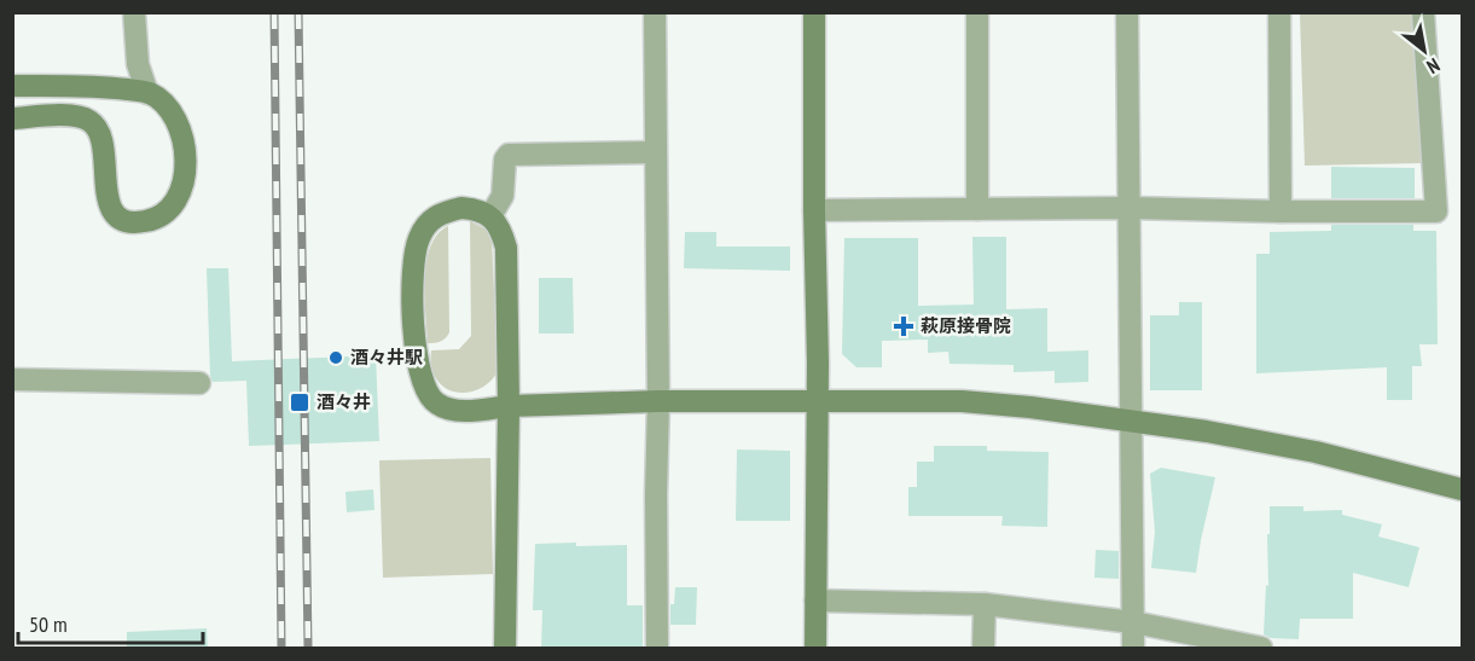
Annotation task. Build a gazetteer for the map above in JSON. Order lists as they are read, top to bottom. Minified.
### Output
{"places":{"health":["萩原接骨院"],"other":["酒々井駅"],"transit":["酒々井"]},"scale_bar":"50 m","north":"bottom right"}
